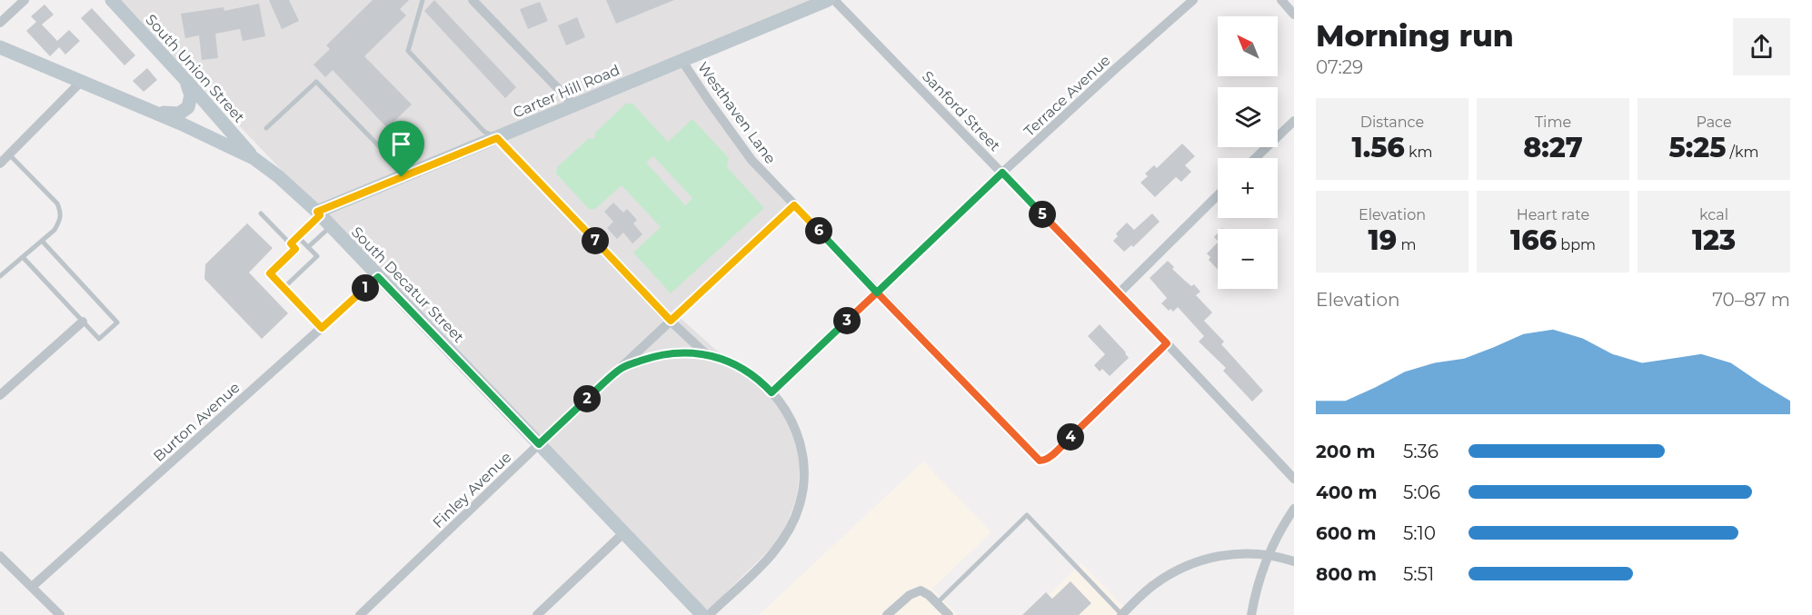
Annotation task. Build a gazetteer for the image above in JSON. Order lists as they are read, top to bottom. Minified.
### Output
{"streets":{"main road":["South Union Street","Carter Hill Road","South Decatur Street"],"street":["Terrace Avenue","Sanford Street","Westhaven Lane","Burton Avenue","Finley Avenue"]},"crossings":[["South Union Street","South Decatur Street"],["Carter Hill Road","Westhaven Lane"],["Carter Hill Road","South Decatur Street"],["Terrace Avenue","Sanford Street"],["Terrace Avenue","Westhaven Lane"],["Sanford Street","Westhaven Lane"],["Westhaven Lane","Finley Avenue"],["South Decatur Street","Burton Avenue"],["South Decatur Street","Finley Avenue"]],"north":"top left","page":{"heading":["Morning run","07:29"],"map_buttons":["+","−"],"stats":[["Distance","1.56 km"],["Time","8:27"],["Pace","5:25 /km"],["Elevation","19 m"],["Heart rate","166 bpm"],["kcal","123"]],"pins":["5","6","7","1","3","2","4"],"chart":["Elevation","70–87 m"],"list":[{"name":"200 m","note":"5:36"},{"name":"400 m","note":"5:06"},{"name":"600 m","note":"5:10"},{"name":"800 m","note":"5:51"}]}}
